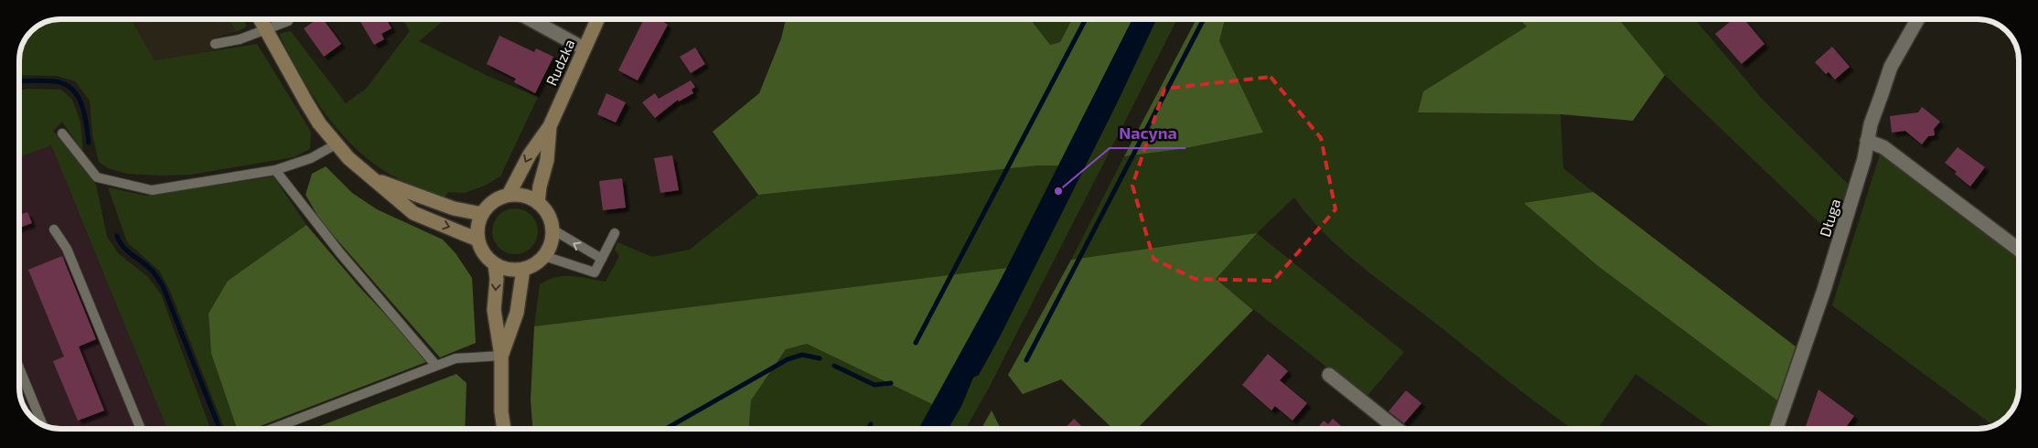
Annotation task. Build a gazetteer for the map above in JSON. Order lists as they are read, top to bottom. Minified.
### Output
{"streets":{"main road":["Rudzka"],"street":["Długa"]},"places":["Nacyna"]}
